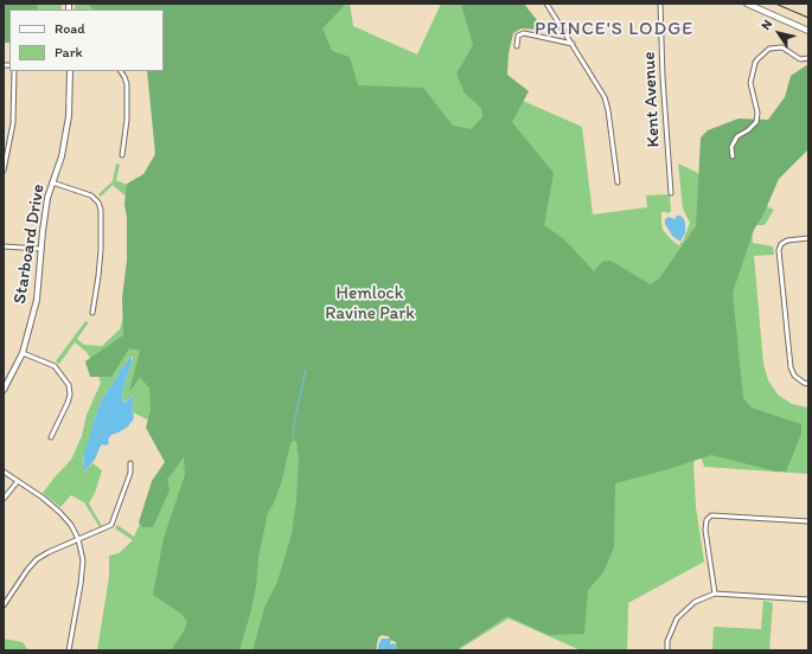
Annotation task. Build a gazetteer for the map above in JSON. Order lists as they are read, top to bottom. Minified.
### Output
{"streets":{"street":["Kent Avenue","Starboard Drive"]},"districts":["PRINCE'S LODGE"],"parks":["Hemlock Ravine Park"],"legend":["Road","Park"],"north":"top left"}
